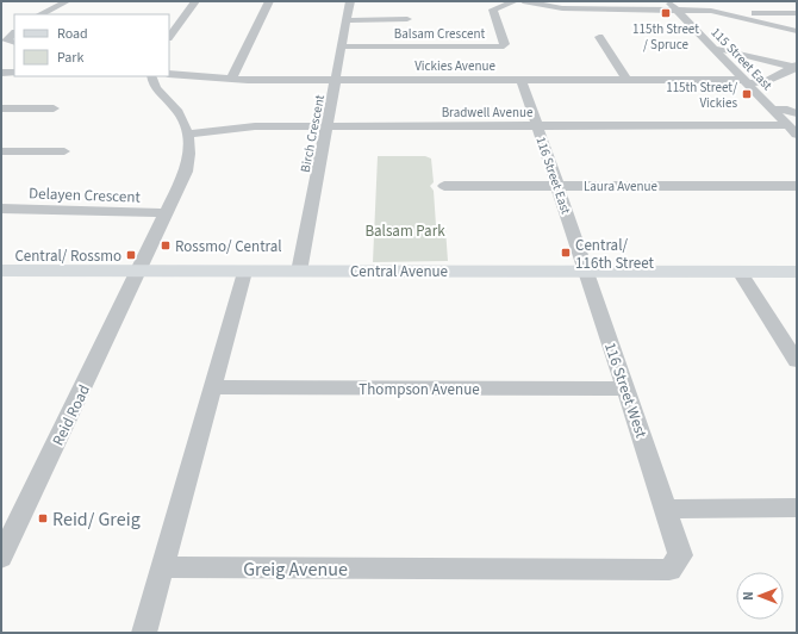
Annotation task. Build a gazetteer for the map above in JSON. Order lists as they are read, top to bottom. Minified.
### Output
{"streets":{"main road":["Central Avenue"],"street":["Balsam Crescent","115 Street East","Vickies Avenue","Bradwell Avenue","Birch Crescent","116 Street East","Laura Avenue","Delayen Crescent","Thompson Avenue","116 Street West","Reid Road","Greig Avenue"]},"crossings":[["Balsam Crescent","Birch Crescent"],["115 Street East","Vickies Avenue"],["115 Street East","Bradwell Avenue"],["Vickies Avenue","Birch Crescent"],["Vickies Avenue","116 Street East"],["Bradwell Avenue","Birch Crescent"],["Bradwell Avenue","116 Street East"],["Bradwell Avenue","Reid Road"],["Birch Crescent","Central Avenue"],["116 Street East","Laura Avenue"],["116 Street East","Central Avenue"],["116 Street East","116 Street West"],["Delayen Crescent","Reid Road"],["Central Avenue","116 Street West"],["Central Avenue","Reid Road"],["Thompson Avenue","116 Street West"],["116 Street West","Greig Avenue"]],"parks":["Balsam Park"],"places":{"transit":["115th Street / Spruce","115th Street/ Vickies","Rossmo/ Central","Central/ 116th Street","Central/ Rossmo","Reid/ Greig"]},"legend":["Road","Park"],"north":"left"}
